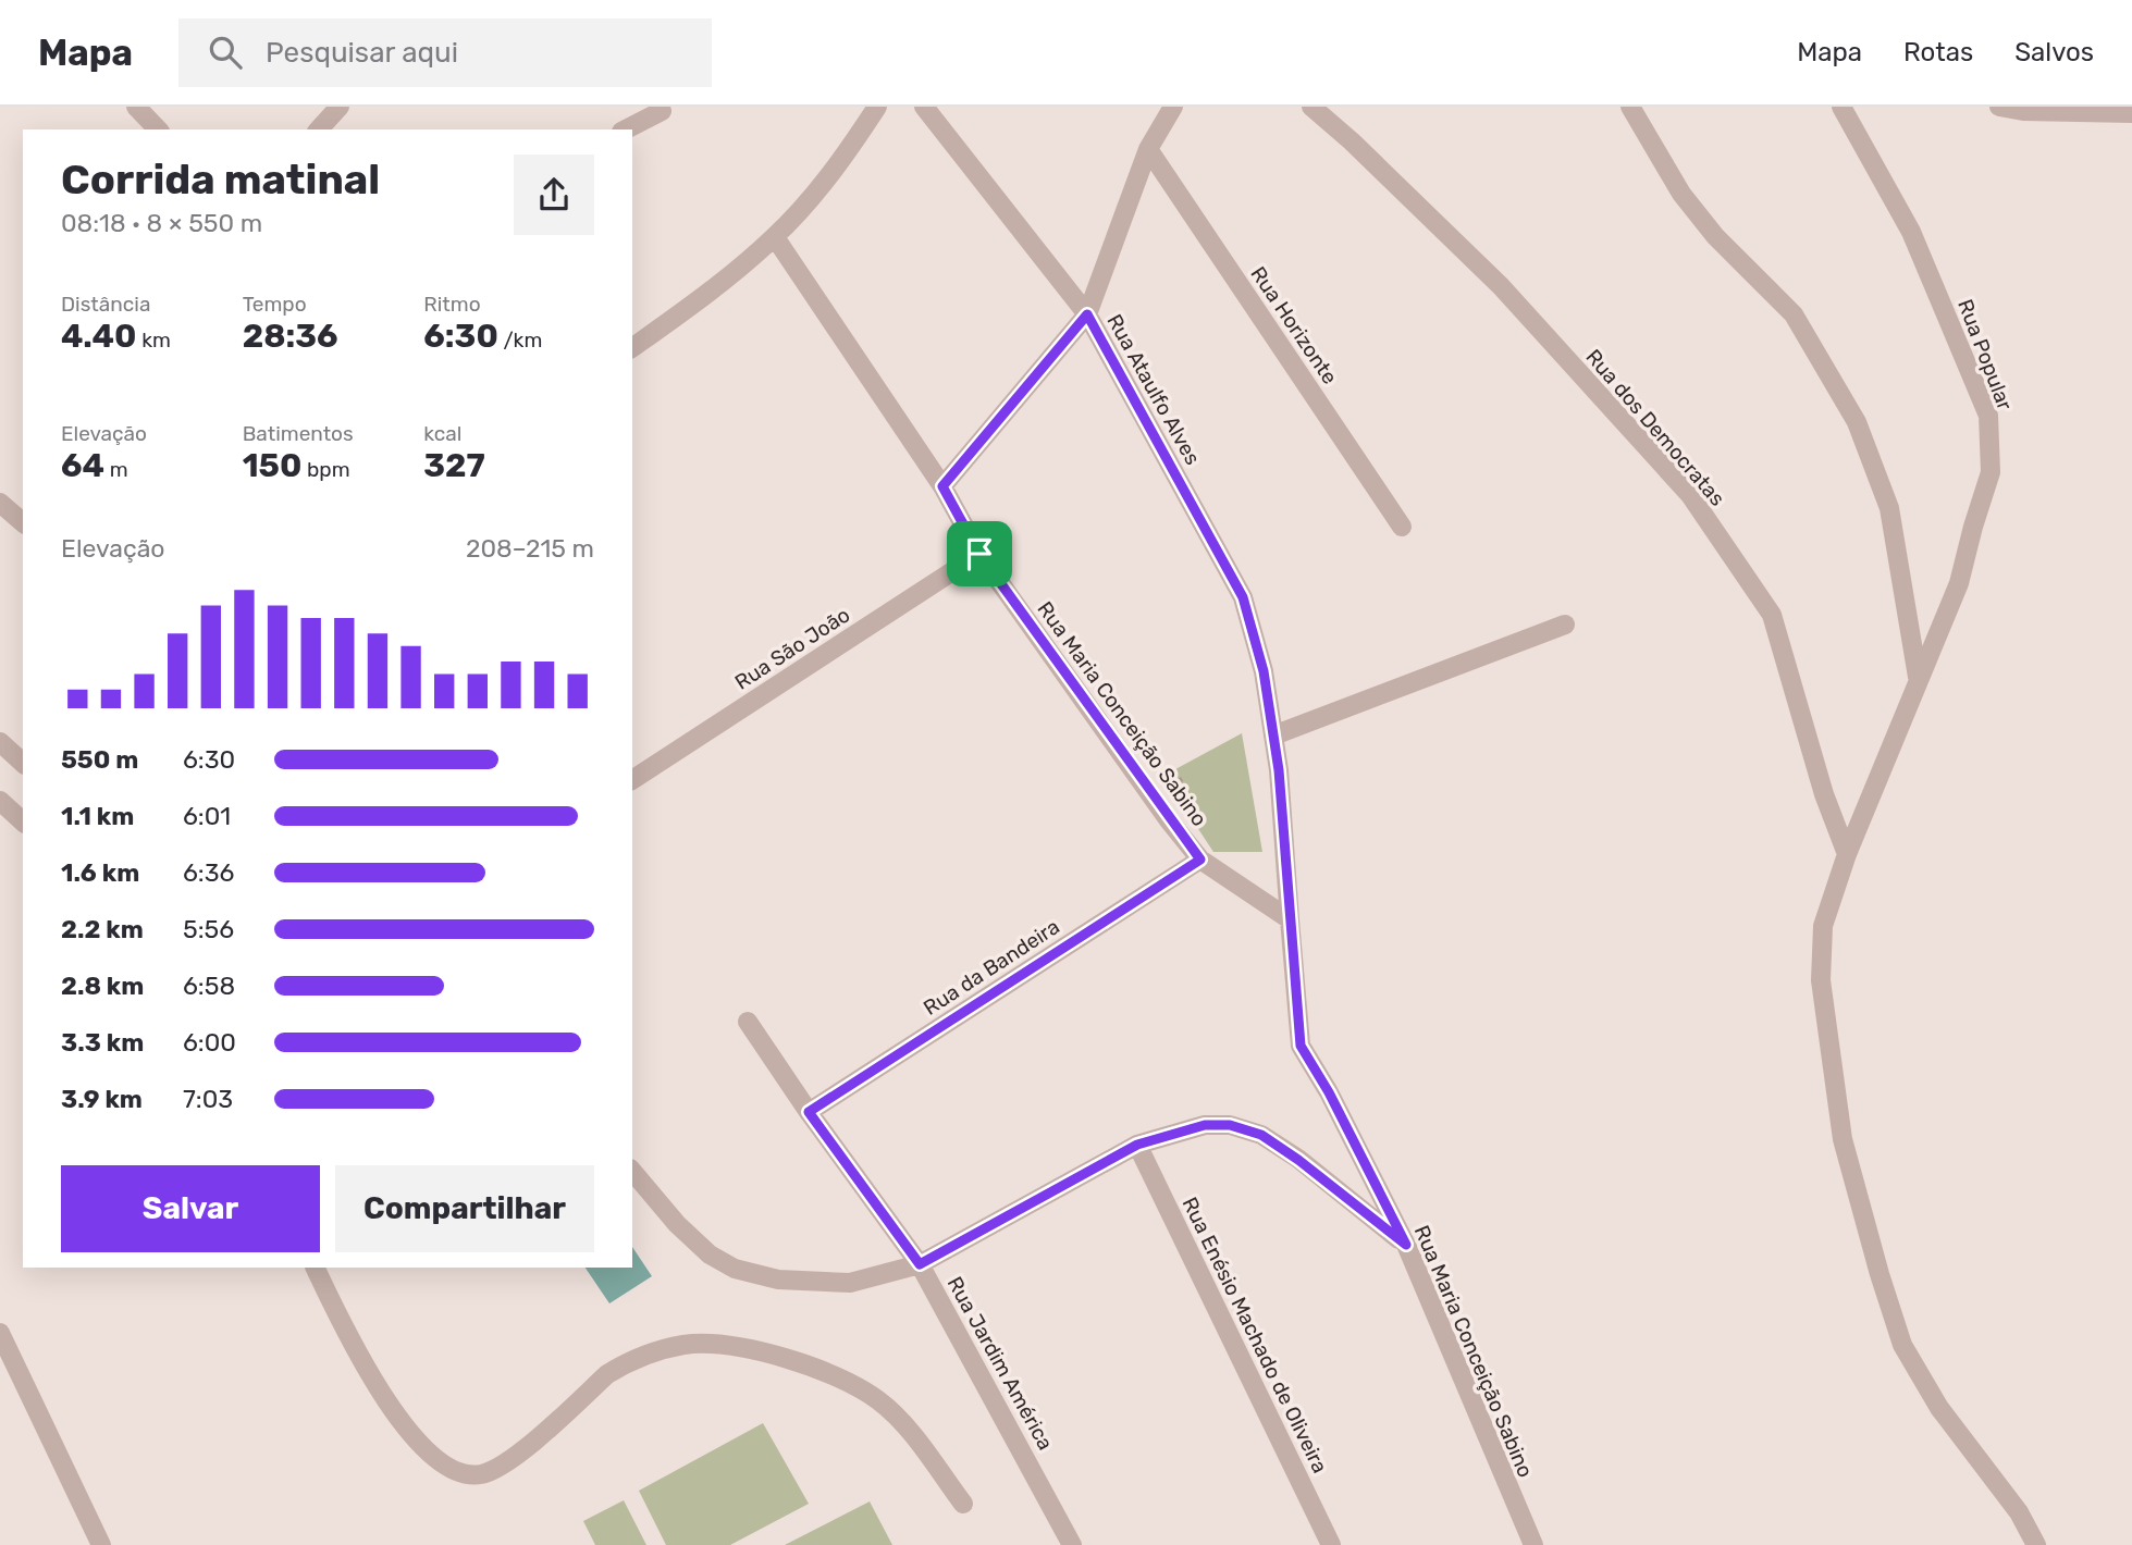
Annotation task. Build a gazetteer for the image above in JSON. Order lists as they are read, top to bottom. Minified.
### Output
{"streets":{"street":["Rua Horizonte","Rua Popular","Rua Ataulfo Alves","Rua dos Democratas","Rua São João","Rua Maria Conceição Sabino","Rua da Bandeira","Rua Enésio Machado de Oliveira","Rua Jardim América"]},"crossings":[["Rua Popular","Rua dos Democratas"],["Rua Ataulfo Alves","Rua Maria Conceição Sabino"],["Rua São João","Rua Maria Conceição Sabino"],["Rua Maria Conceição Sabino","Rua da Bandeira"],["Rua da Bandeira","Rua Jardim América"]],"page":{"header":"Mapa","search":"Pesquisar aqui","nav":["Mapa","Rotas","Salvos"],"heading":["Corrida matinal","08:18 · 8 × 550 m"],"stats":[["Distância","4.40 km"],["Tempo","28:36"],["Ritmo","6:30 /km"],["Elevação","64 m"],["Batimentos","150 bpm"],["kcal","327"]],"chart":["Elevação","208–215 m"],"list":[{"name":"550 m","note":"6:30"},{"name":"1.1 km","note":"6:01"},{"name":"1.6 km","note":"6:36"},{"name":"2.2 km","note":"5:56"},{"name":"2.8 km","note":"6:58"},{"name":"3.3 km","note":"6:00"},{"name":"3.9 km","note":"7:03"}],"buttons":["Salvar","Compartilhar"]}}
